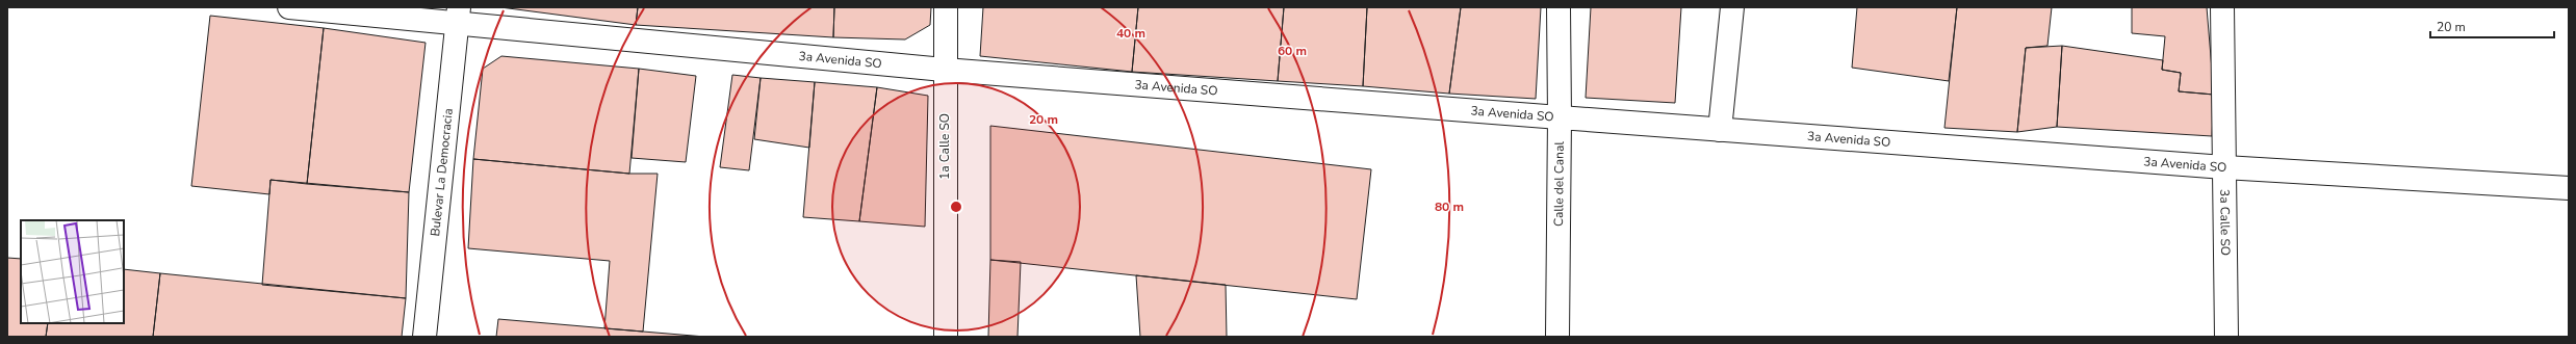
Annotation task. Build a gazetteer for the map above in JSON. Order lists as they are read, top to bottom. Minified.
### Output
{"streets":{"main road":["3a Avenida SO","1a Calle SO","Bulevar La Democracia","Calle del Canal","3a Calle SO"]},"crossings":[["3a Avenida SO","1a Calle SO"],["3a Avenida SO","Bulevar La Democracia"],["3a Avenida SO","Calle del Canal"],["3a Avenida SO","3a Calle SO"]],"scale_bar":"20 m","rings":["40 m","60 m","20 m","80 m"]}
